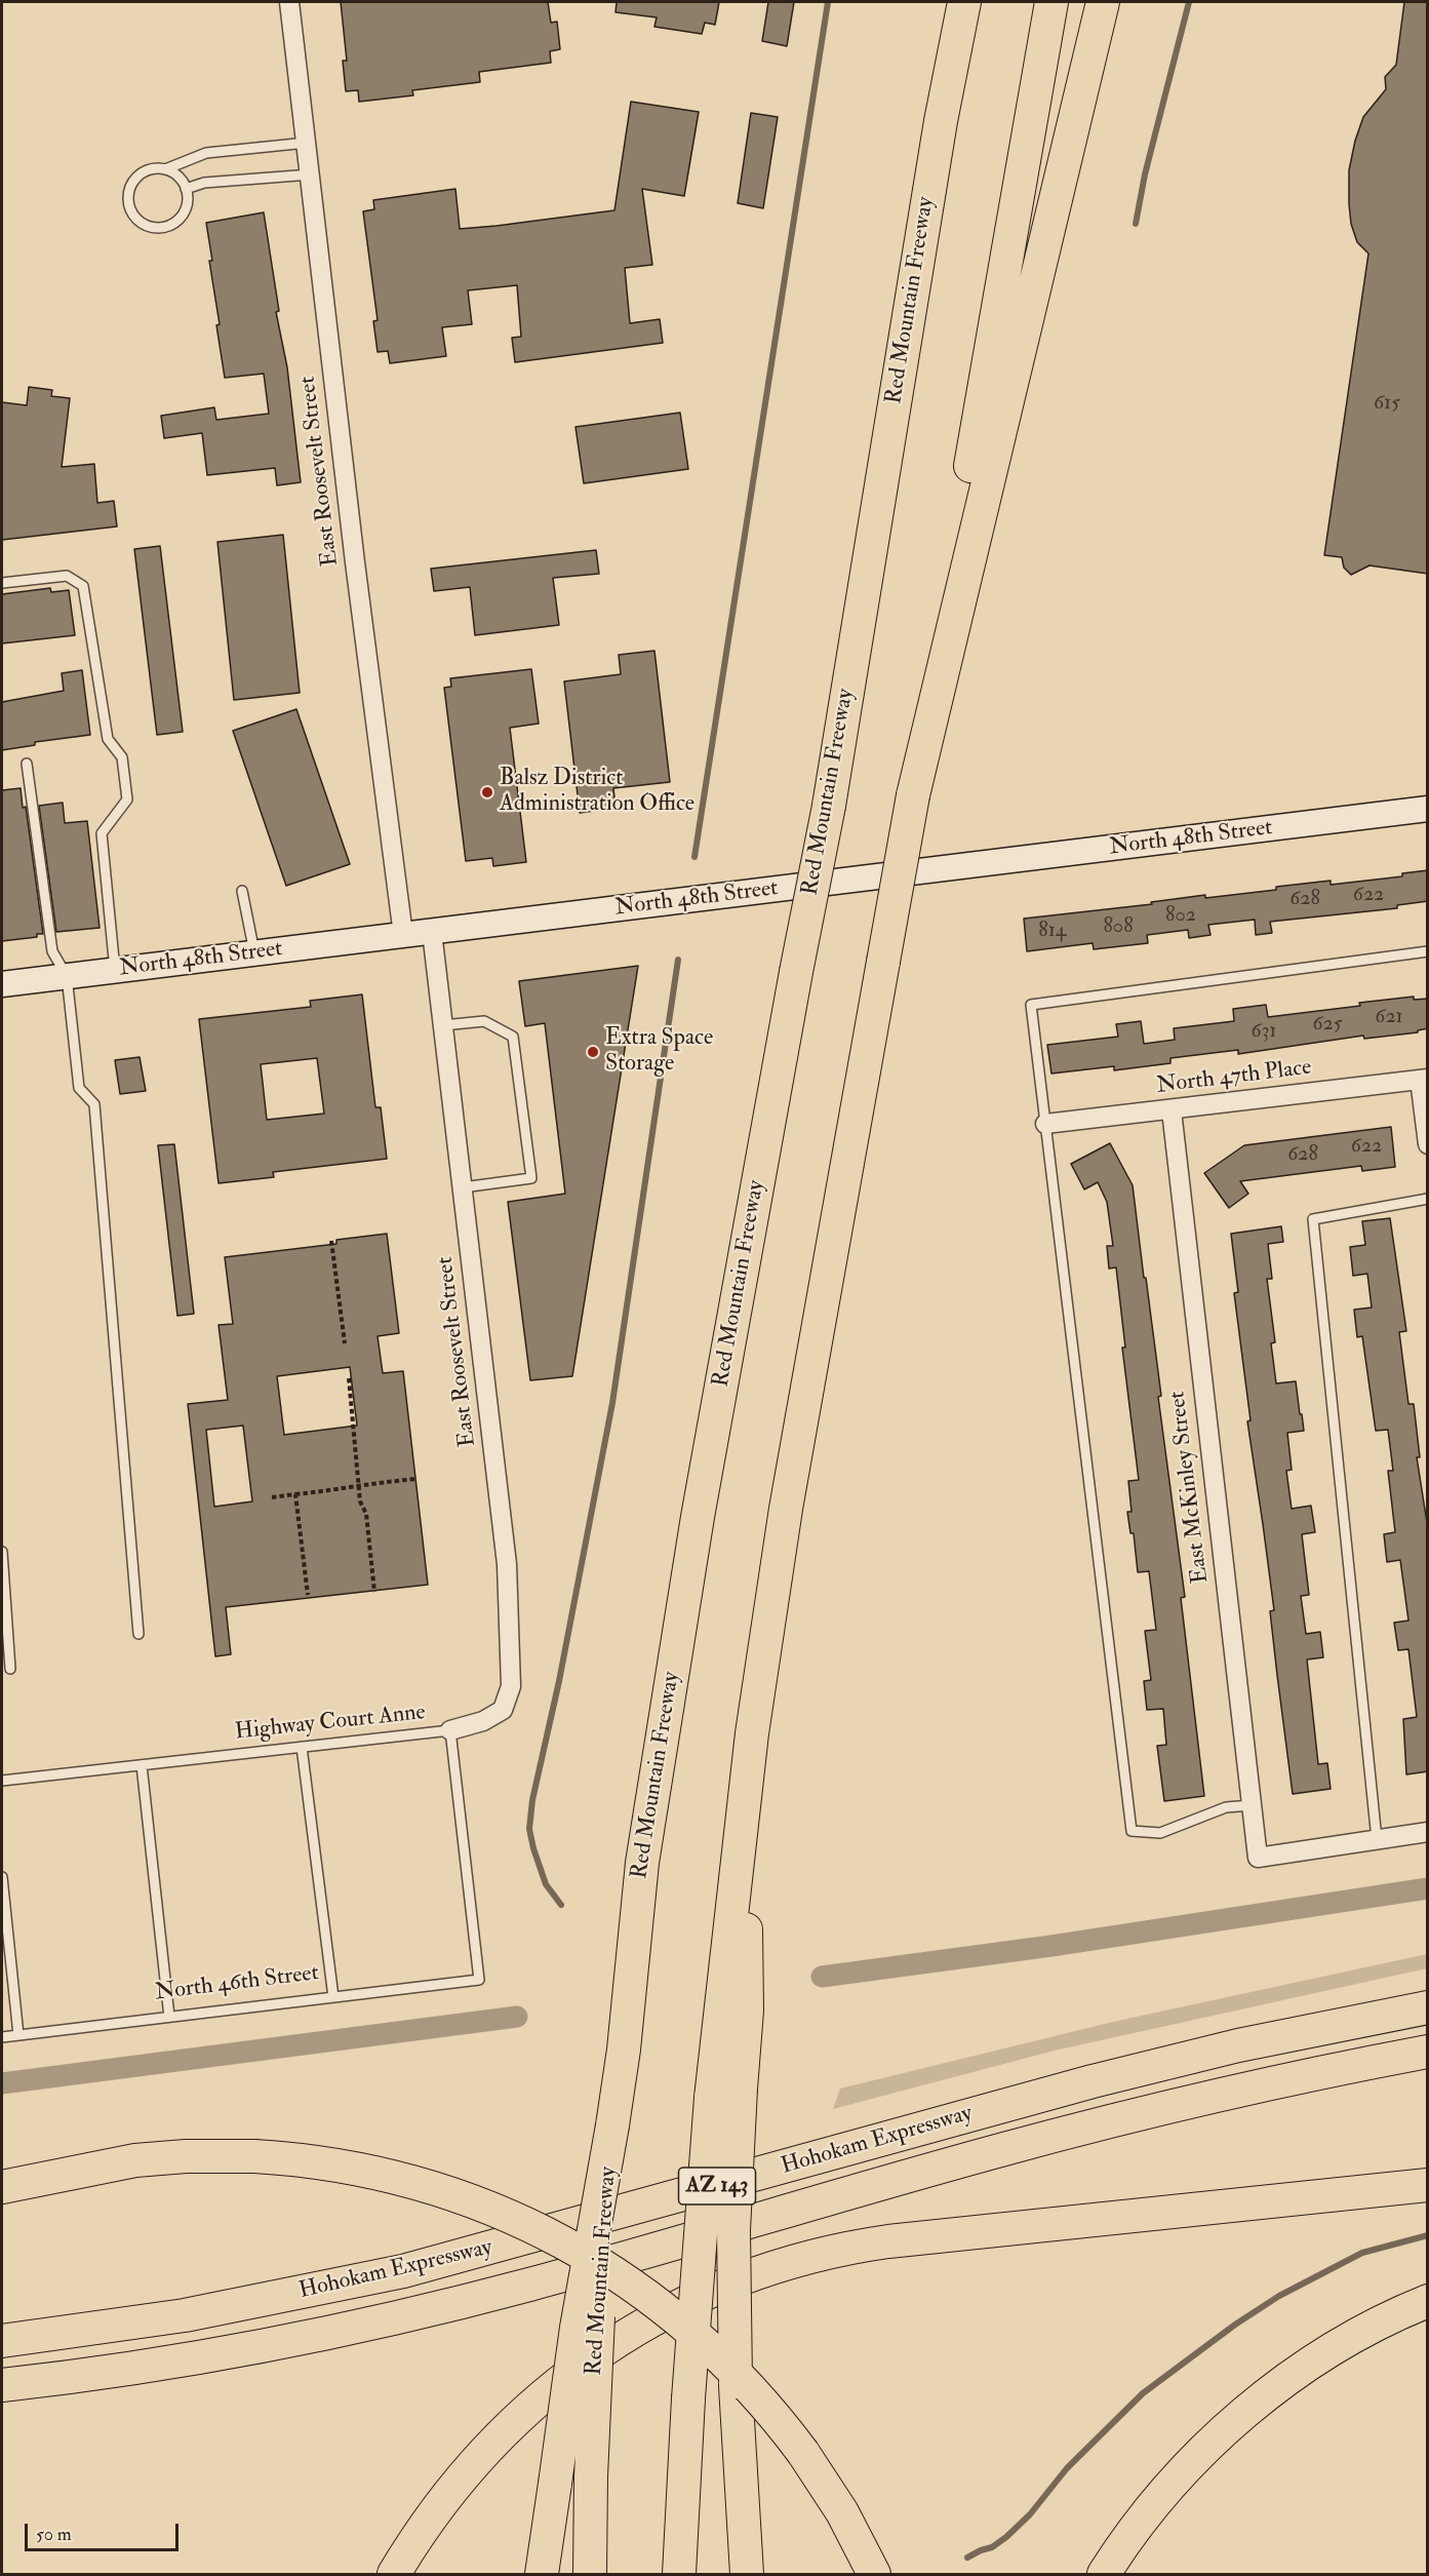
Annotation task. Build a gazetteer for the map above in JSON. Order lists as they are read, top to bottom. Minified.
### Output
{"streets":{"highway":["Red Mountain Freeway","Hohokam Expressway","AZ 143"],"street":["East Roosevelt Street","North 48th Street","North 47th Place","East McKinley Street"],"lane":["Highway Court Anne","North 46th Street"]},"crossings":[["East Roosevelt Street","North 48th Street"],["East Roosevelt Street","Highway Court Anne"],["North 47th Place","East McKinley Street"],["Highway Court Anne","North 46th Street"]],"places":["Balsz District Administration Office","Extra Space Storage"],"house_numbers":["615","622","628","802","808","814","621","625","631","622","628"],"scale_bar":"50 m"}
